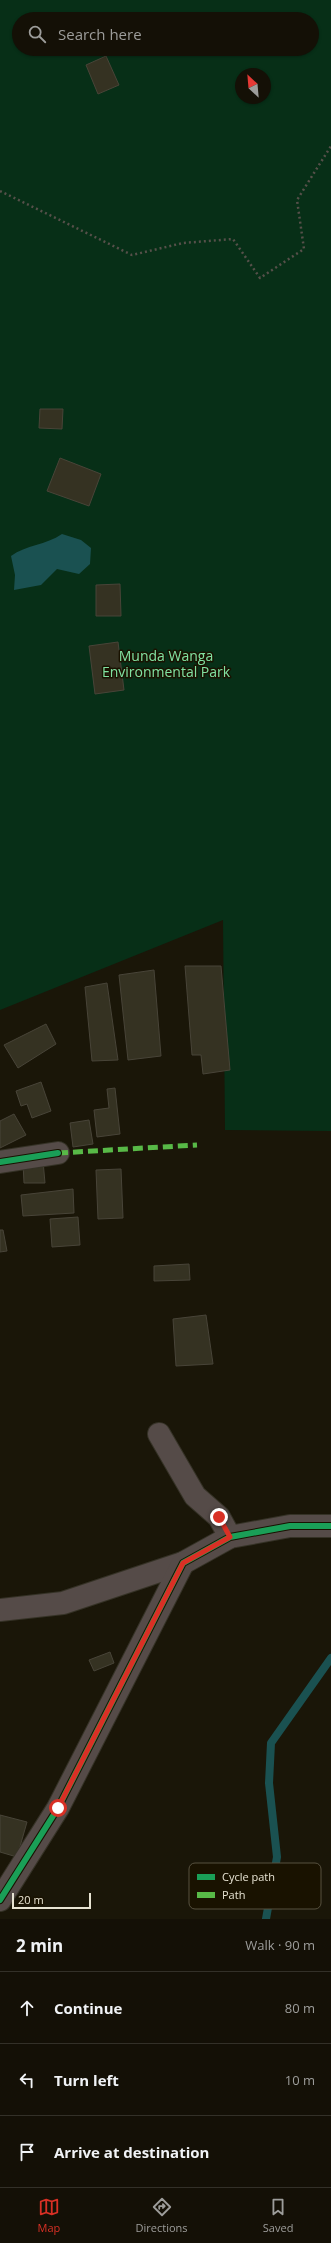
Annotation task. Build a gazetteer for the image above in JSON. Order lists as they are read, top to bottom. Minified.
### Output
{"parks":["Munda Wanga Environmental Park"],"legend":["Cycle path","Path"],"scale_bar":"20 m","north":"top left","page":{"search":"Search here","scale":"20 m","heading":["2 min","Walk · 90 m"],"list":[["Continue","80 m"],["Turn left","10 m"],"Arrive at destination"],"nav":["Map","Directions","Saved"]}}
